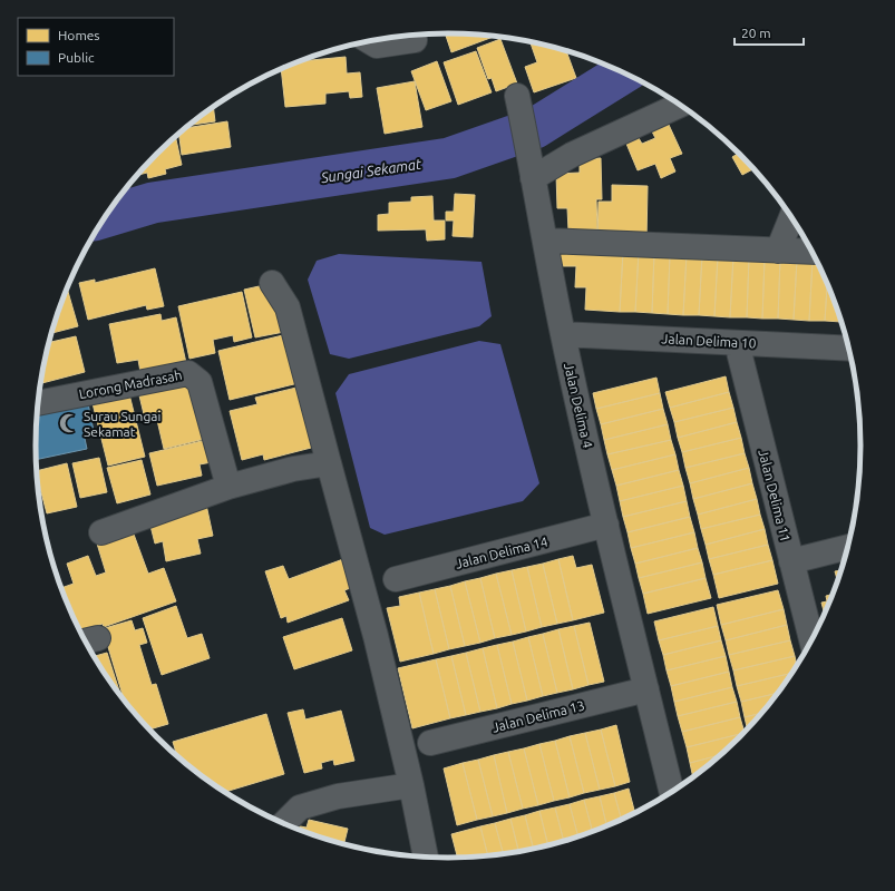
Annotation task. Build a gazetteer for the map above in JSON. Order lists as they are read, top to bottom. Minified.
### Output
{"streets":{"street":["Jalan Delima 10","Lorong Madrasah","Jalan Delima 4","Jalan Delima 11","Jalan Delima 14","Jalan Delima 13"]},"crossings":[["Jalan Delima 10","Jalan Delima 4"],["Jalan Delima 10","Jalan Delima 11"],["Jalan Delima 4","Jalan Delima 14"],["Jalan Delima 4","Jalan Delima 13"]],"water":["Sungai Sekamat"],"places":{"mosque":["Surau Sungai Sekamat"]},"legend":["Homes","Public"],"scale_bar":"20 m"}
